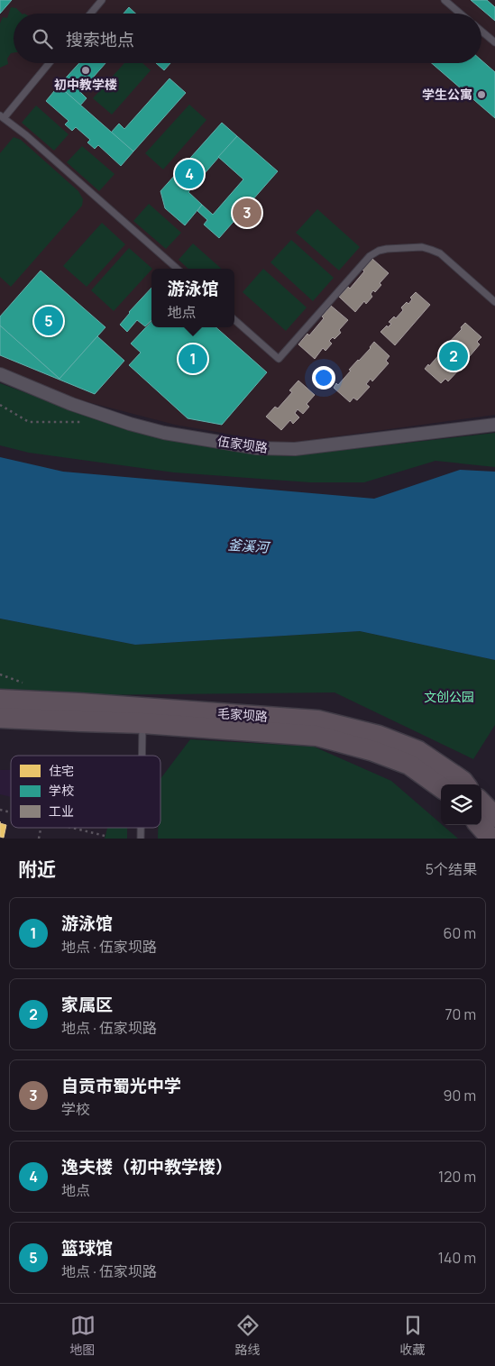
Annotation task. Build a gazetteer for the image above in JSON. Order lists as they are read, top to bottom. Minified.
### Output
{"streets":{"main road":["毛家坝路"],"street":["伍家坝路"]},"water":["釜溪河"],"parks":["文创公园"],"places":["初中教学楼","学生公寓"],"legend":["住宅","学校","工业"],"page":{"search":"搜索地点","pins":["4","3","5","2","1"],"popup":["游泳馆","地点"],"heading":["附近","5个结果"],"list":[{"mark":"1","name":"游泳馆","note":"地点 · 伍家坝路","value":"60 m"},{"mark":"2","name":"家属区","note":"地点 · 伍家坝路","value":"70 m"},{"mark":"3","name":"自贡市蜀光中学","note":"学校","value":"90 m"},{"mark":"4","name":"逸夫楼（初中教学楼）","note":"地点","value":"120 m"},{"mark":"5","name":"篮球馆","note":"地点 · 伍家坝路","value":"140 m"}],"nav":["地图","路线","收藏"]}}
